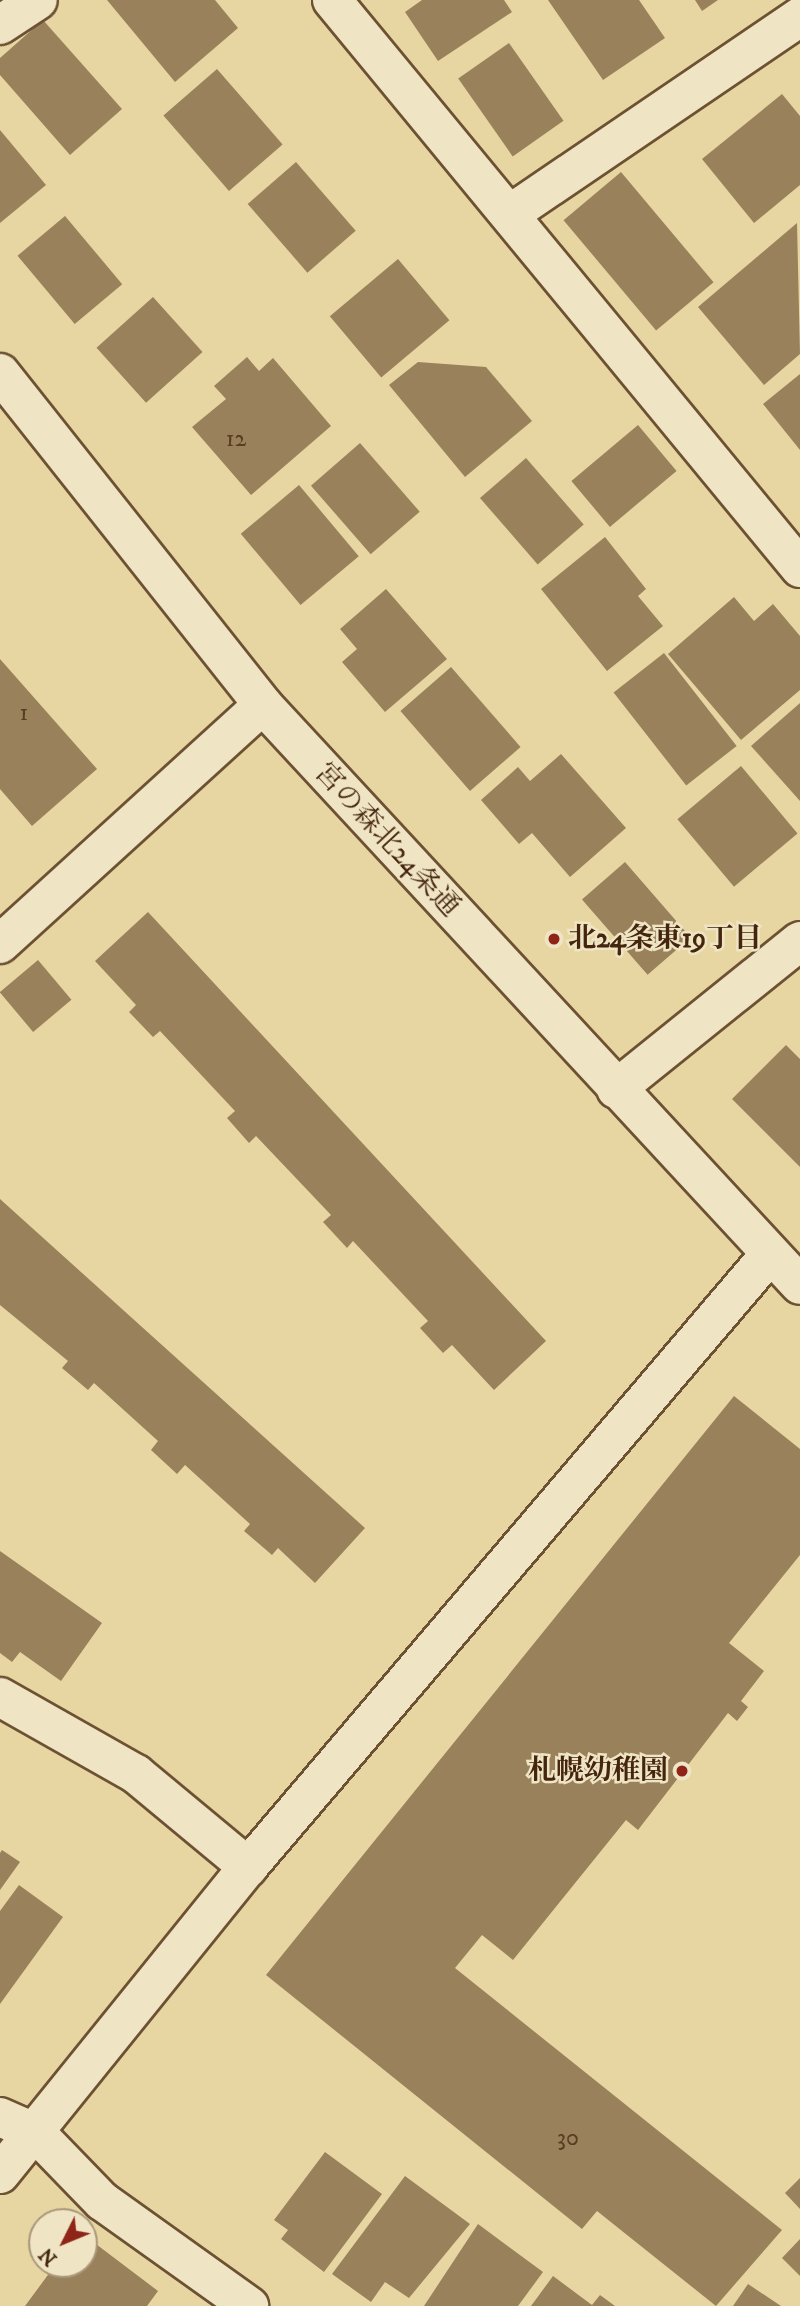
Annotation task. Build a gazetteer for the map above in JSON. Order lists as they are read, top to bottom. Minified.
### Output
{"streets":{"street":["宮の森北24条通"]},"places":["北24条東19丁目","札幌幼稚園"],"house_numbers":["12","1","30"],"north":"bottom left"}
